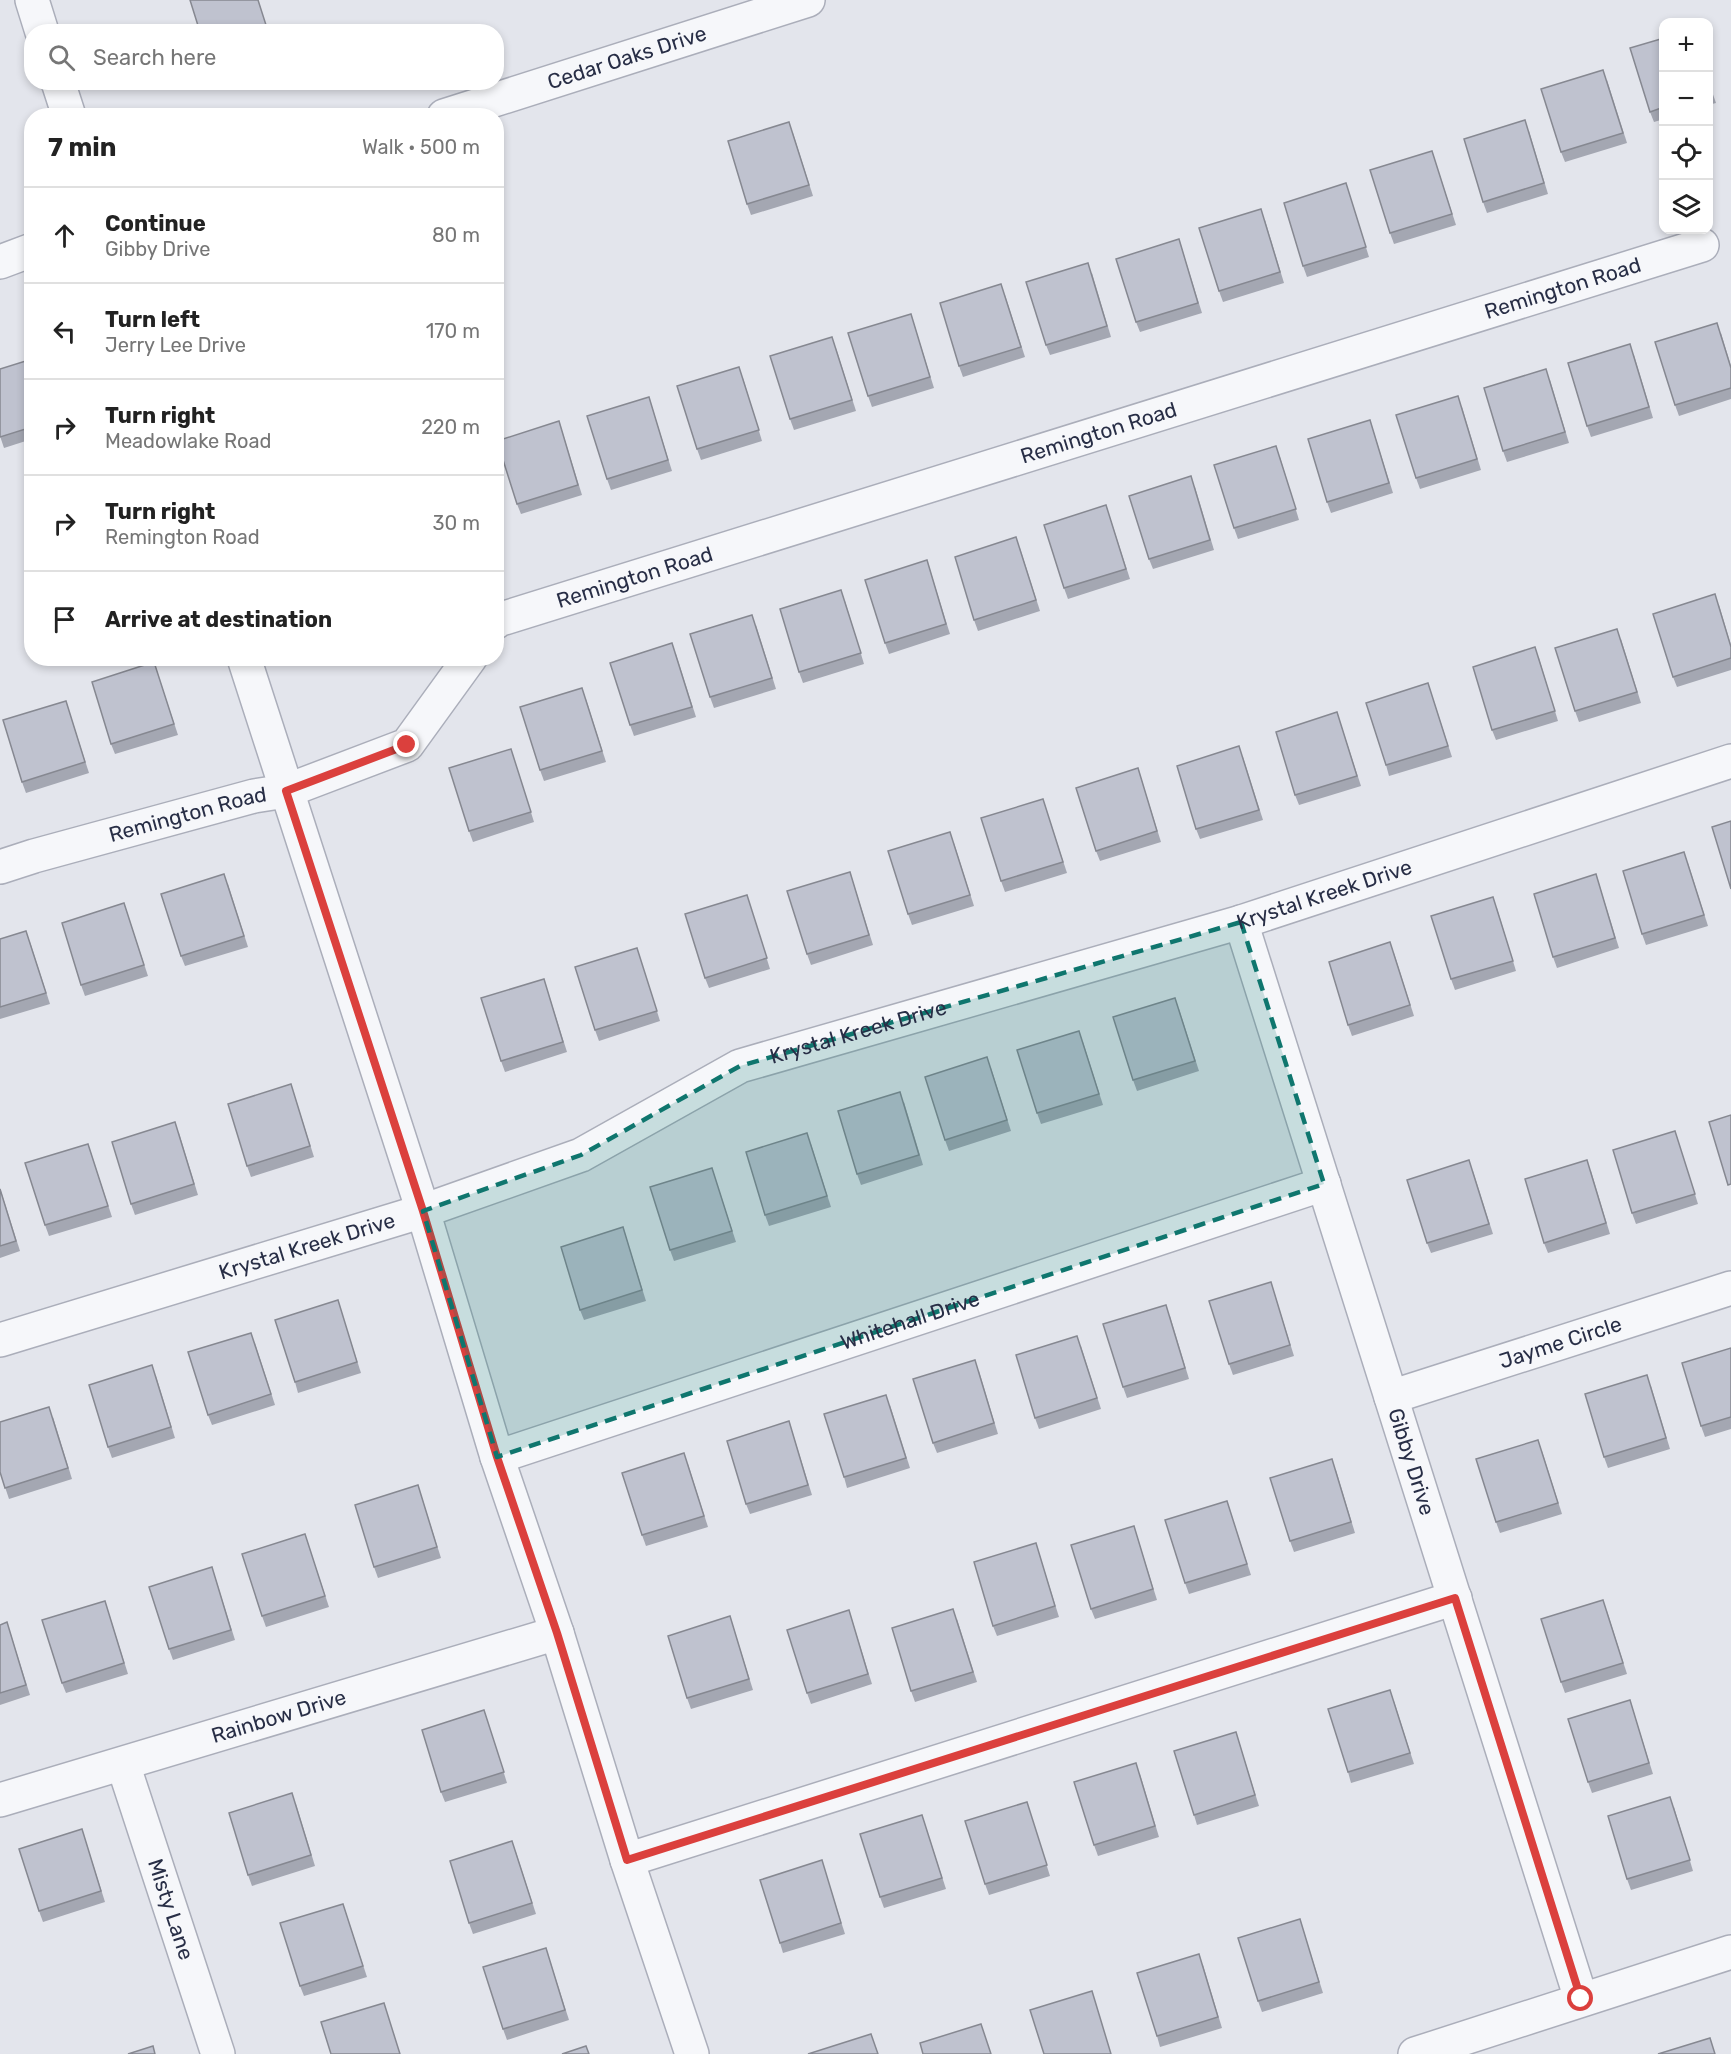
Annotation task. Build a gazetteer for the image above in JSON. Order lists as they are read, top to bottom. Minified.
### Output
{"streets":{"street":["Cedar Oaks Drive","Remington Road","Krystal Kreek Drive","Whitehall Drive","Jayme Circle","Gibby Drive","Rainbow Drive","Misty Lane"]},"crossings":[["Krystal Kreek Drive","Gibby Drive"],["Whitehall Drive","Gibby Drive"],["Jayme Circle","Gibby Drive"],["Rainbow Drive","Misty Lane"]],"page":{"map_buttons":["+","−"],"search":"Search here","heading":["7 min","Walk · 500 m"],"list":[["Continue","Gibby Drive","80 m"],["Turn left","Jerry Lee Drive","170 m"],["Turn right","Meadowlake Road","220 m"],["Turn right","Remington Road","30 m"],"Arrive at destination"]}}
